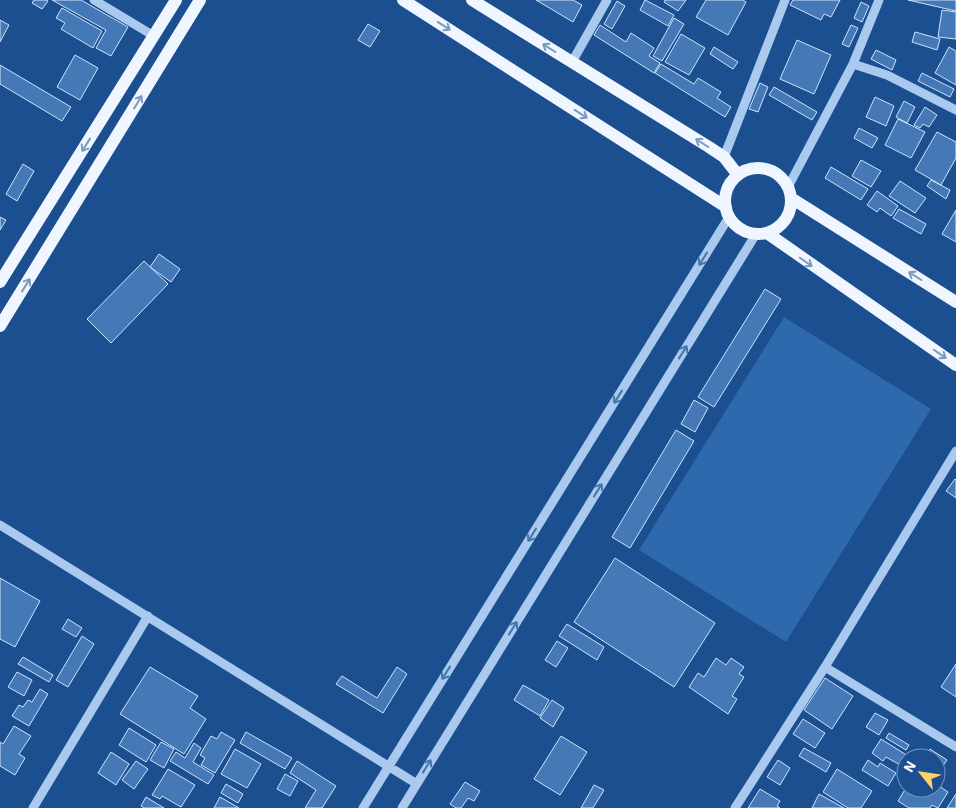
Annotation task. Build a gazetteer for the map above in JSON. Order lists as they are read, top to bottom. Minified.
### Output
{"north":"top left"}
